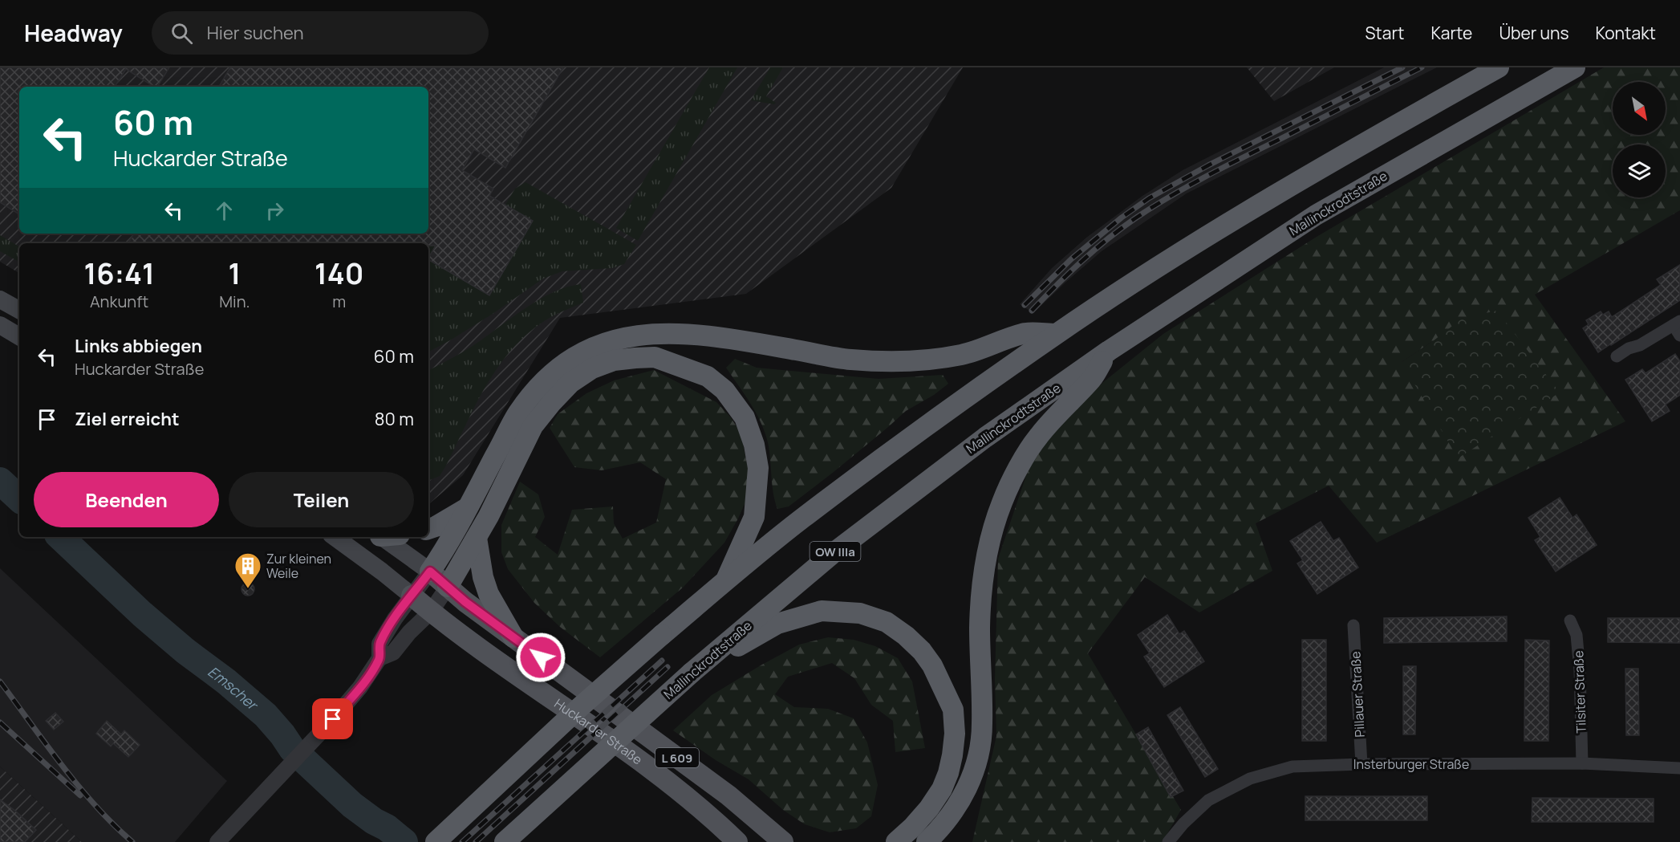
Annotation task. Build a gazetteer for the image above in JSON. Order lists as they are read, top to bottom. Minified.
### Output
{"streets":{"highway":["Mallinckrodtstraße","OW IIIa"],"main road":["Huckarder Straße","L 609"],"street":["Tilsiter Straße","Pillauer Straße","Insterburger Straße"]},"crossings":[["Tilsiter Straße","Insterburger Straße"],["Pillauer Straße","Insterburger Straße"],["Huckarder Straße","L 609"]],"water":["Emscher"],"places":{"building":["Zur kleinen Weile"]},"north":"bottom right","page":{"header":"Headway","search":"Hier suchen","nav":["Start","Karte","Über uns","Kontakt"],"turn":["60 m","Huckarder Straße"],"eta":["16:41","Ankunft","1","Min.","140","m"],"list":[{"name":"Links abbiegen","note":"Huckarder Straße","value":"60 m"},{"name":"Ziel erreicht","value":"80 m"}],"buttons":["Beenden","Teilen"]}}
